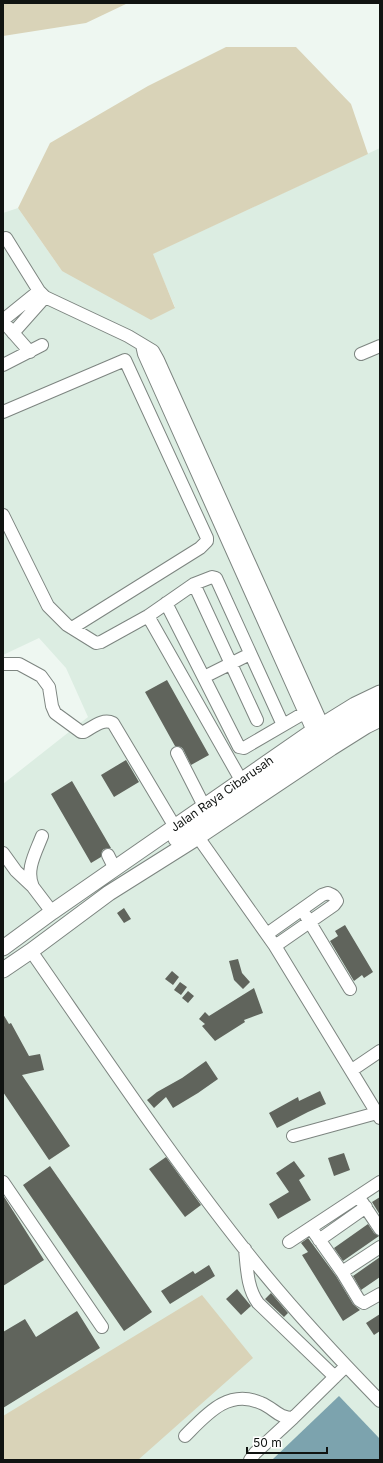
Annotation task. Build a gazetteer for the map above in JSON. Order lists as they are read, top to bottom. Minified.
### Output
{"streets":{"main road":["Jalan Raya Cibarusah"]},"scale_bar":"50 m"}
